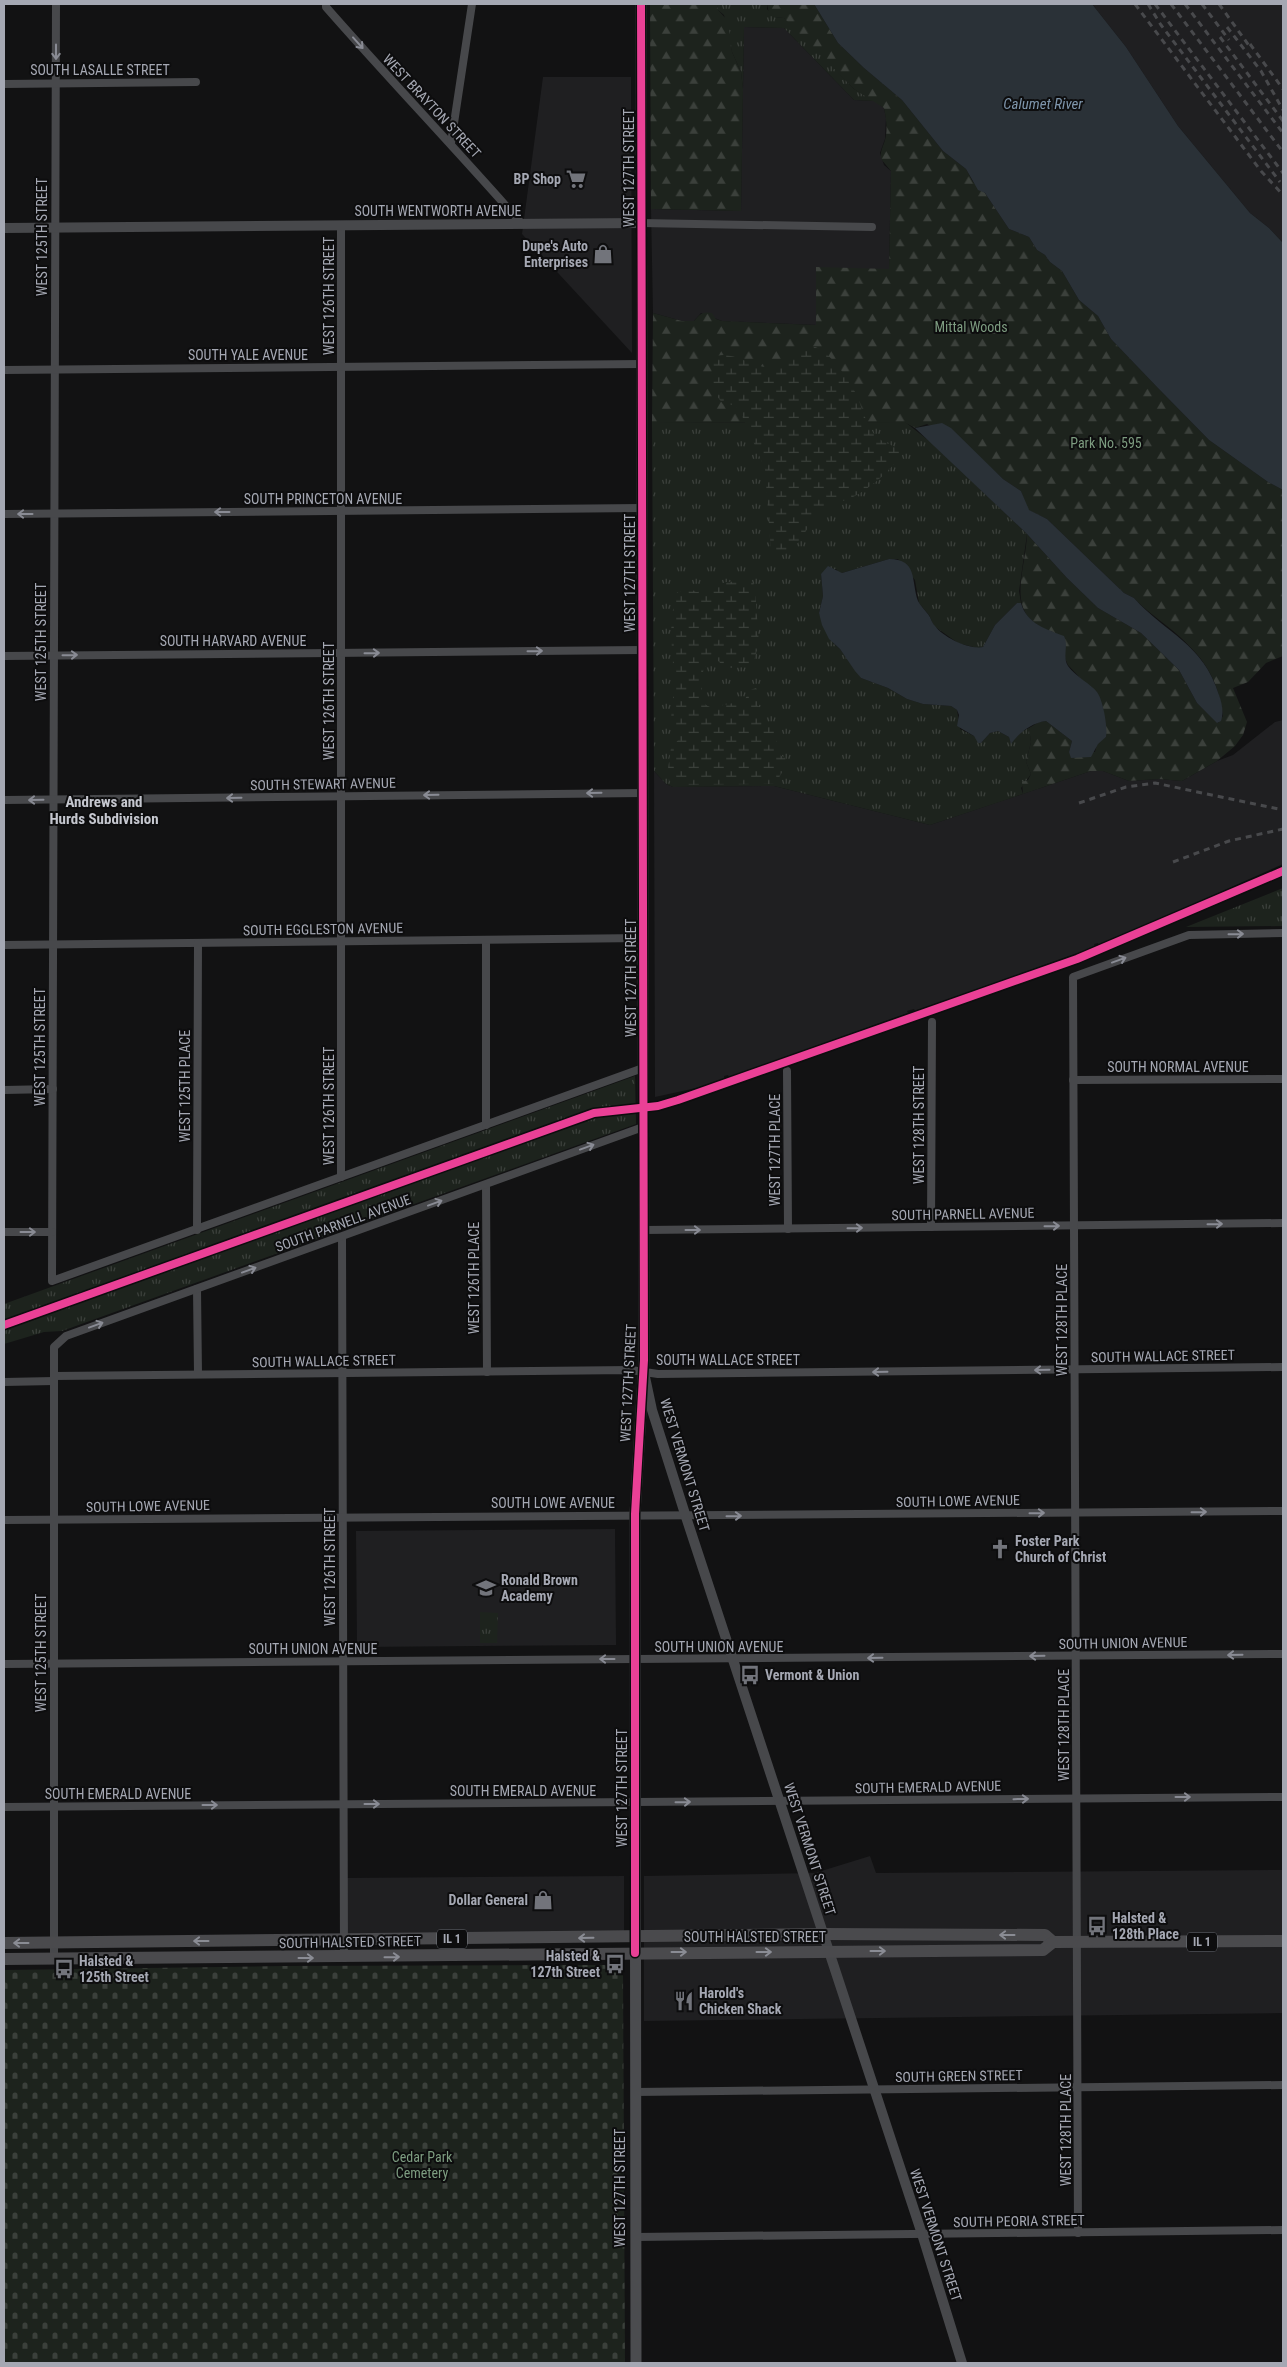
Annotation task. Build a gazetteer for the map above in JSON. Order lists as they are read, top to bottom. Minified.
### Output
{"streets":{"main road":["WEST 127TH STREET","SOUTH HALSTED STREET","IL 1"],"street":["SOUTH LASALLE STREET","WEST BRAYTON STREET","SOUTH WENTWORTH AVENUE","WEST 125TH STREET","WEST 126TH STREET","SOUTH YALE AVENUE","SOUTH PRINCETON AVENUE","SOUTH HARVARD AVENUE","SOUTH STEWART AVENUE","SOUTH EGGLESTON AVENUE","SOUTH NORMAL AVENUE","WEST 125TH PLACE","WEST 128TH STREET","WEST 127TH PLACE","SOUTH PARNELL AVENUE","WEST 126TH PLACE","WEST 128TH PLACE","SOUTH WALLACE STREET","WEST VERMONT STREET","SOUTH LOWE AVENUE","SOUTH UNION AVENUE","SOUTH EMERALD AVENUE","SOUTH GREEN STREET","SOUTH PEORIA STREET"]},"crossings":[["SOUTH LASALLE STREET","WEST 125TH STREET"],["WEST BRAYTON STREET","SOUTH WENTWORTH AVENUE"],["WEST 127TH STREET","SOUTH WENTWORTH AVENUE"],["WEST 127TH STREET","SOUTH YALE AVENUE"],["WEST 127TH STREET","SOUTH PRINCETON AVENUE"],["WEST 127TH STREET","SOUTH HARVARD AVENUE"],["WEST 127TH STREET","SOUTH STEWART AVENUE"],["WEST 127TH STREET","SOUTH EGGLESTON AVENUE"],["WEST 127TH STREET","SOUTH PARNELL AVENUE"],["WEST 127TH STREET","SOUTH WALLACE STREET"],["WEST 127TH STREET","WEST VERMONT STREET"],["WEST 127TH STREET","SOUTH LOWE AVENUE"],["WEST 127TH STREET","SOUTH UNION AVENUE"],["WEST 127TH STREET","SOUTH EMERALD AVENUE"],["WEST 127TH STREET","SOUTH HALSTED STREET"],["WEST 127TH STREET","SOUTH GREEN STREET"],["WEST 127TH STREET","SOUTH PEORIA STREET"],["SOUTH WENTWORTH AVENUE","WEST 125TH STREET"],["SOUTH WENTWORTH AVENUE","WEST 126TH STREET"],["WEST 125TH STREET","SOUTH YALE AVENUE"],["WEST 125TH STREET","SOUTH PRINCETON AVENUE"],["WEST 125TH STREET","SOUTH HARVARD AVENUE"],["WEST 125TH STREET","SOUTH STEWART AVENUE"],["WEST 125TH STREET","SOUTH EGGLESTON AVENUE"],["WEST 125TH STREET","WEST 125TH PLACE"],["WEST 125TH STREET","SOUTH PARNELL AVENUE"],["WEST 125TH STREET","SOUTH WALLACE STREET"],["WEST 125TH STREET","SOUTH LOWE AVENUE"],["WEST 125TH STREET","SOUTH UNION AVENUE"],["WEST 125TH STREET","SOUTH EMERALD AVENUE"],["WEST 125TH STREET","SOUTH HALSTED STREET"],["WEST 126TH STREET","SOUTH YALE AVENUE"],["WEST 126TH STREET","SOUTH PRINCETON AVENUE"],["WEST 126TH STREET","SOUTH HARVARD AVENUE"],["WEST 126TH STREET","SOUTH STEWART AVENUE"],["WEST 126TH STREET","SOUTH EGGLESTON AVENUE"],["WEST 126TH STREET","SOUTH PARNELL AVENUE"],["WEST 126TH STREET","SOUTH WALLACE STREET"],["WEST 126TH STREET","SOUTH LOWE AVENUE"],["WEST 126TH STREET","SOUTH UNION AVENUE"],["WEST 126TH STREET","SOUTH EMERALD AVENUE"],["WEST 126TH STREET","SOUTH HALSTED STREET"],["SOUTH EGGLESTON AVENUE","WEST 125TH PLACE"],["SOUTH NORMAL AVENUE","WEST 128TH PLACE"],["WEST 128TH STREET","SOUTH PARNELL AVENUE"],["WEST 127TH PLACE","SOUTH PARNELL AVENUE"],["SOUTH PARNELL AVENUE","WEST 126TH PLACE"],["SOUTH PARNELL AVENUE","WEST 128TH PLACE"],["WEST 126TH PLACE","SOUTH WALLACE STREET"],["WEST 128TH PLACE","SOUTH WALLACE STREET"],["WEST 128TH PLACE","SOUTH LOWE AVENUE"],["WEST 128TH PLACE","SOUTH UNION AVENUE"],["WEST 128TH PLACE","SOUTH EMERALD AVENUE"],["WEST 128TH PLACE","SOUTH HALSTED STREET"],["WEST 128TH PLACE","SOUTH GREEN STREET"],["WEST 128TH PLACE","SOUTH PEORIA STREET"],["SOUTH WALLACE STREET","WEST VERMONT STREET"],["WEST VERMONT STREET","SOUTH LOWE AVENUE"],["WEST VERMONT STREET","SOUTH UNION AVENUE"],["WEST VERMONT STREET","SOUTH EMERALD AVENUE"],["WEST VERMONT STREET","SOUTH HALSTED STREET"],["WEST VERMONT STREET","SOUTH GREEN STREET"],["WEST VERMONT STREET","SOUTH PEORIA STREET"]],"one_way":["WEST BRAYTON STREET","SOUTH PRINCETON AVENUE","SOUTH HARVARD AVENUE","SOUTH STEWART AVENUE","SOUTH LOWE AVENUE","SOUTH UNION AVENUE","SOUTH EMERALD AVENUE"],"districts":["Andrews and Hurds Subdivision"],"water":["Calumet River"],"parks":["Mittal Woods","Park No. 595","Cedar Park Cemetery"],"places":{"supermarket":["BP Shop"],"shop":["Dupe's Auto Enterprises","Dollar General"],"church":["Foster Park Church of Christ"],"school or university":["Ronald Brown Academy"],"bus stop":["Vermont & Union","Halsted & 128th Place","Halsted & 127th Street","Halsted & 125th Street"],"restaurant":["Harold's Chicken Shack"]}}
